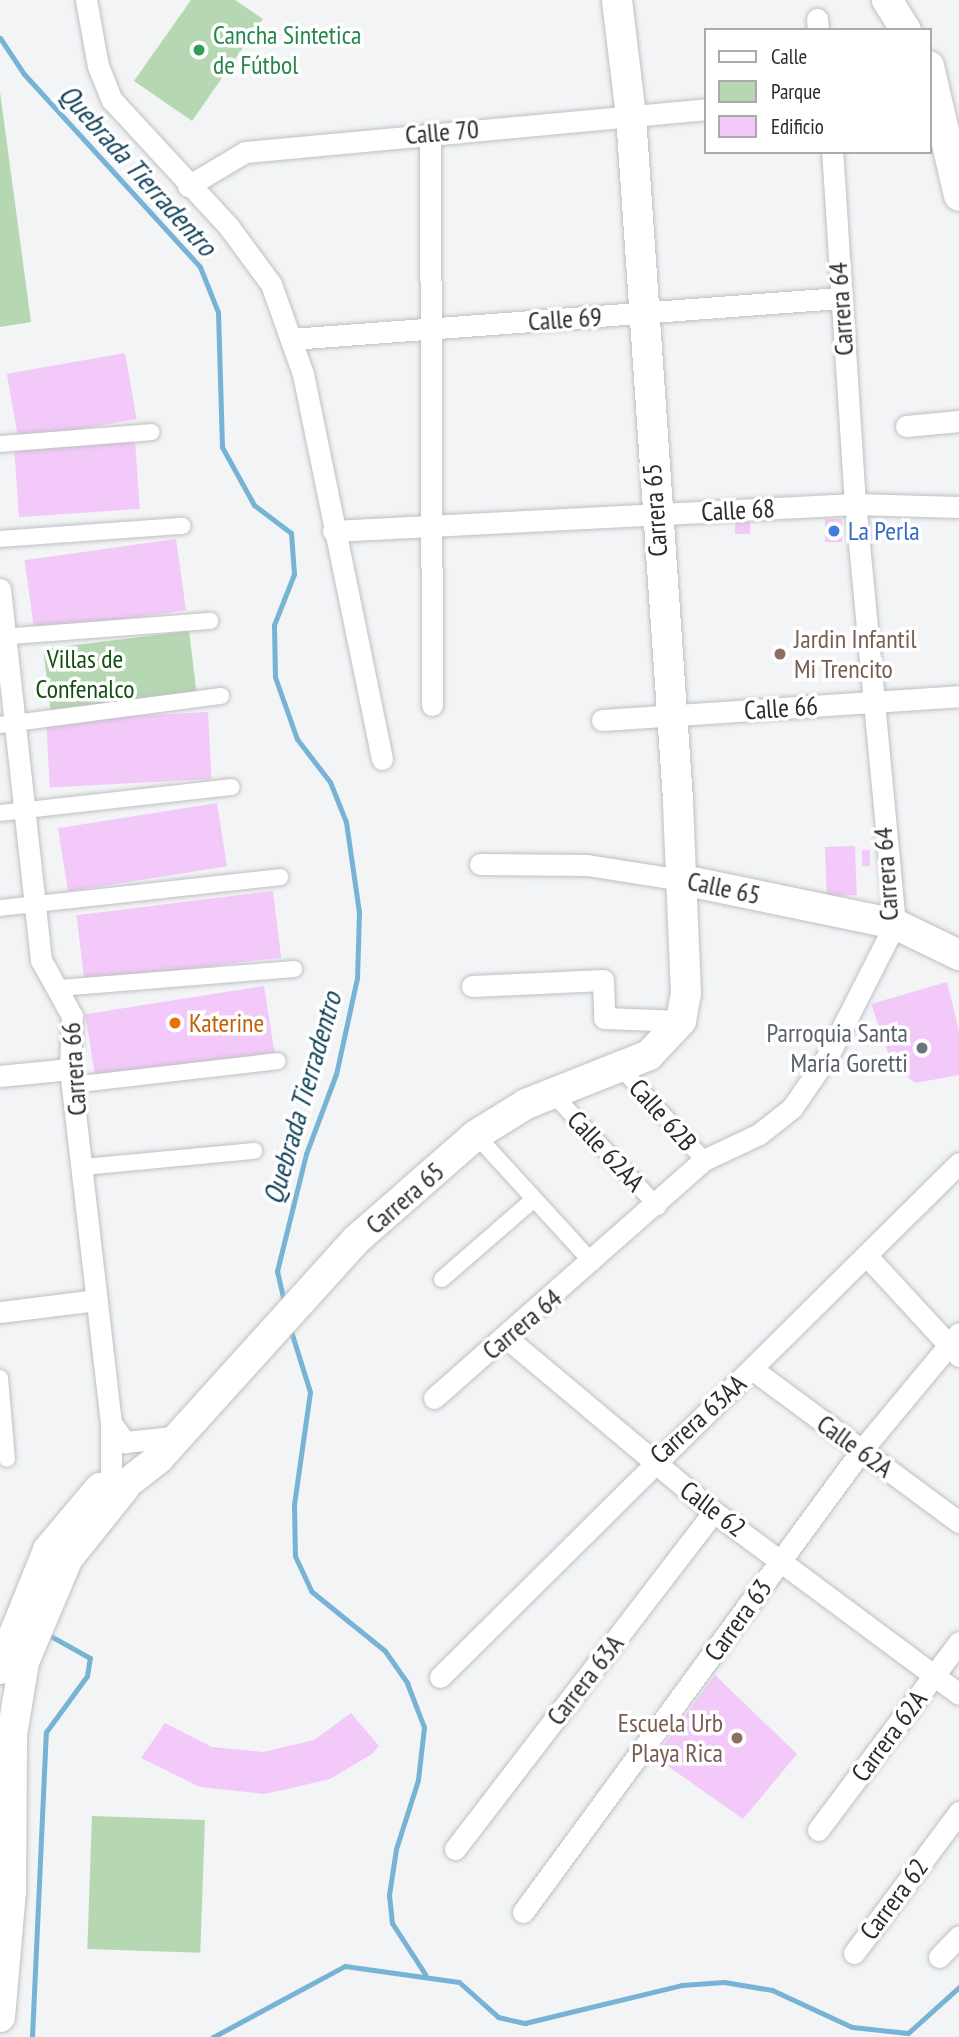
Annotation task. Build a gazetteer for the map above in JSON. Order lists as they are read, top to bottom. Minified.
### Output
{"streets":{"main road":["Carrera 65","Calle 65"],"street":["Calle 70","Carrera 64","Calle 69","Calle 68","Calle 66","Carrera 66","Calle 62B","Calle 62AA","Carrera 63AA","Calle 62A","Calle 62","Carrera 63","Carrera 63A","Carrera 62A","Carrera 62"]},"crossings":[["Calle 70","Carrera 65"],["Carrera 64","Calle 69"],["Carrera 64","Calle 68"],["Carrera 64","Calle 66"],["Carrera 64","Calle 65"],["Carrera 64","Calle 62B"],["Carrera 64","Calle 62AA"],["Carrera 64","Calle 62"],["Calle 69","Carrera 65"],["Carrera 65","Calle 68"],["Carrera 65","Calle 66"],["Carrera 65","Calle 65"],["Carrera 65","Carrera 66"],["Carrera 65","Calle 62B"],["Carrera 65","Calle 62AA"],["Carrera 63AA","Calle 62A"],["Carrera 63AA","Calle 62"],["Calle 62A","Carrera 63"],["Calle 62","Carrera 63"],["Calle 62","Carrera 63A"],["Calle 62","Carrera 62A"]],"water":["Quebrada Tierradentro"],"parks":["Villas de Confenalco"],"places":["Cancha Sintetica de Fútbol","La Perla","Jardin Infantil Mi Trencito","Katerine","Parroquia Santa María Goretti","Escuela Urb Playa Rica"],"legend":["Calle","Parque","Edificio"]}
